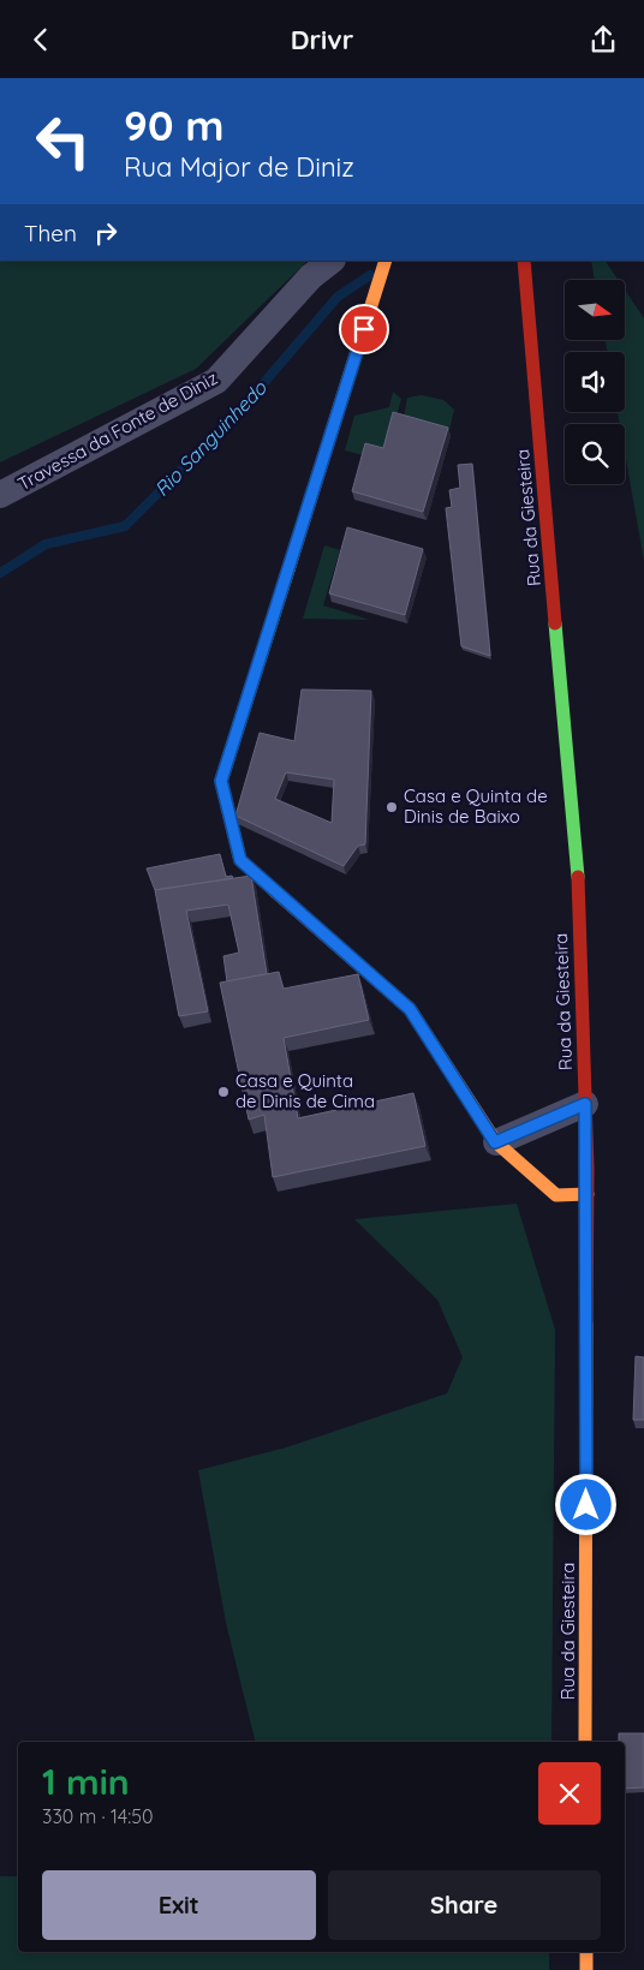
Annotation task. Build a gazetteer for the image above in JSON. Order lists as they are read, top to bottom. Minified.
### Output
{"streets":{"main road":["Rua da Giesteira"],"street":["Travessa da Fonte de Diniz"]},"water":["Rio Sanguinhedo"],"places":["Casa e Quinta de Dinis de Baixo","Casa e Quinta de Dinis de Cima"],"north":"right","page":{"header":"Drivr","turn":["90 m","Rua Major de Diniz"],"then":"Then","heading":["1 min","330 m · 14:50"],"buttons":["Exit","Share"]}}
